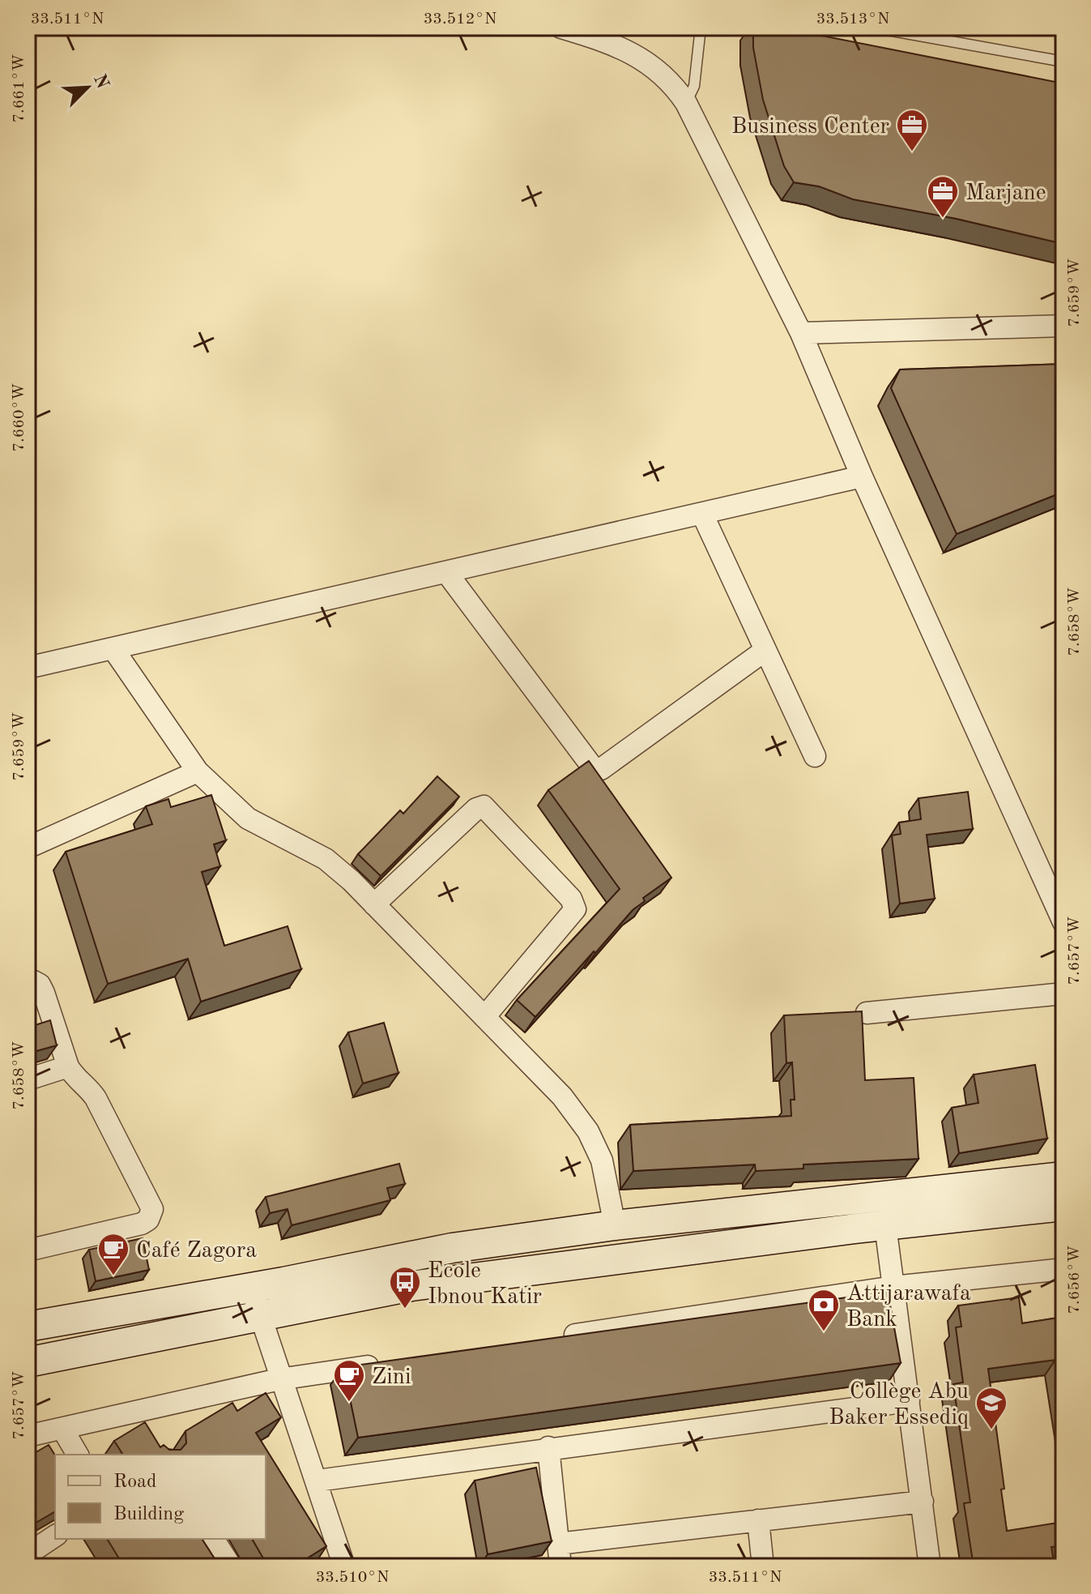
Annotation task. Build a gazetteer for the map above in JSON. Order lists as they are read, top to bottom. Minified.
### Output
{"places":{"office":["Business Center","Marjane"],"cafe":["Café Zagora","Zini"],"bus stop":["Ecole Ibnou Katir"],"bank":["Attijarawafa Bank"],"school or university":["Collège Abu Baker Essediq"]},"legend":["Road","Building"],"north":"top right","coordinates":["33.511°N","33.512°N","33.513°N","7.661°W","7.659°W","7.660°W","7.658°W","7.657°W","7.656°W","33.510°N"]}
